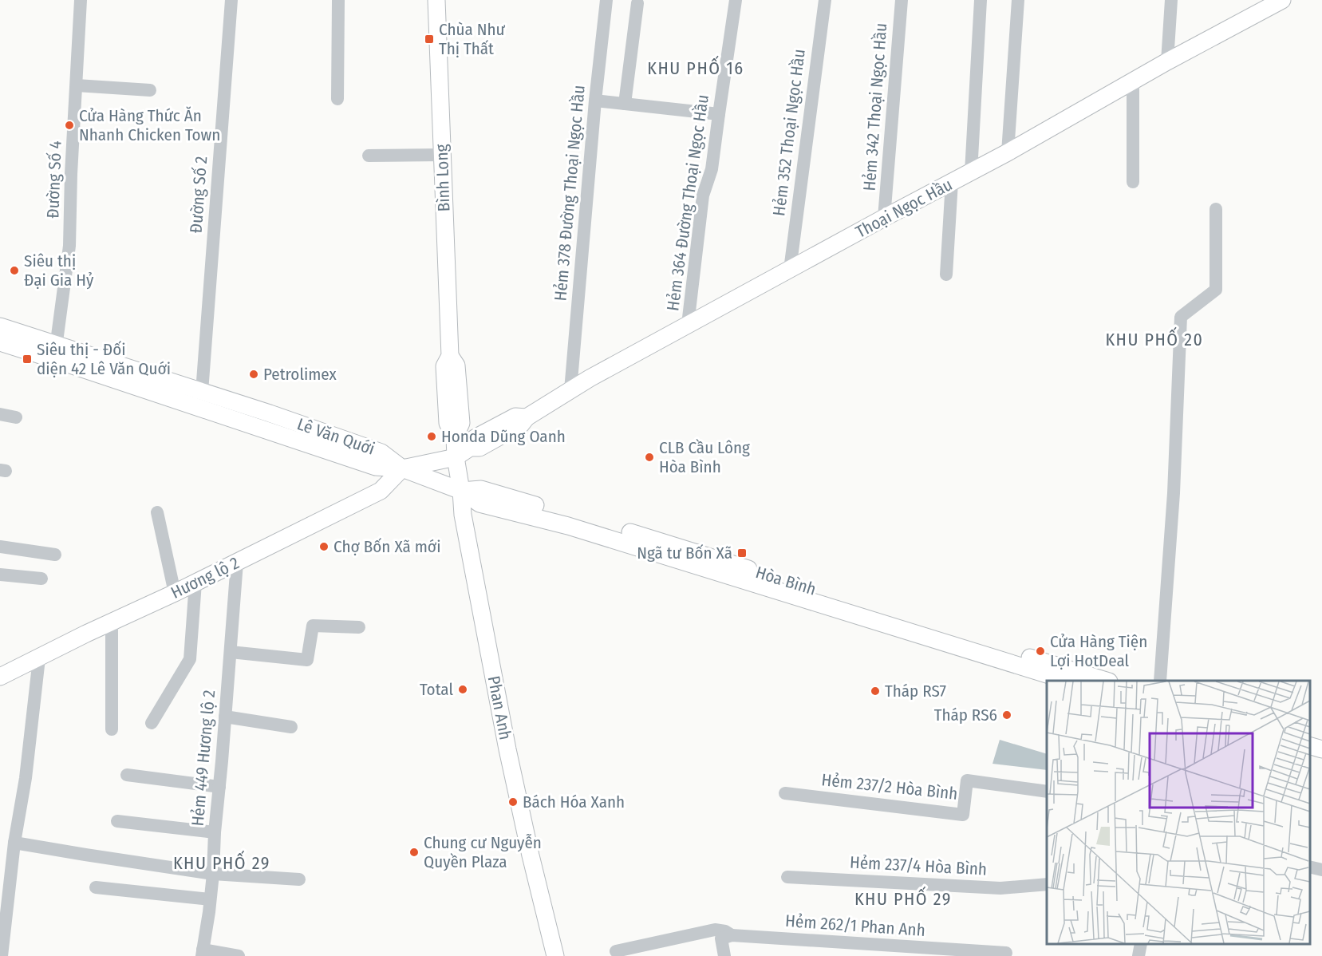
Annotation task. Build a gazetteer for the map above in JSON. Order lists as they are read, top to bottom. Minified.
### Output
{"streets":{"main road":["Bình Long","Thoại Ngọc Hầu","Lê Văn Quới","Hương lộ 2","Hòa Bình","Phan Anh"],"street":["Hẻm 342 Thoại Ngọc Hầu","Hẻm 352 Thoại Ngọc Hầu","Đường Số 4","Hẻm 378 Đường Thoại Ngọc Hầu","Đường Số 2","Hẻm 364 Đường Thoại Ngọc Hầu","Hẻm 449 Hương lộ 2","Hẻm 237/2 Hòa Bình","Hẻm 237/4 Hòa Bình","Hẻm 262/1 Phan Anh"]},"crossings":[["Hẻm 342 Thoại Ngọc Hầu","Thoại Ngọc Hầu"],["Hẻm 352 Thoại Ngọc Hầu","Thoại Ngọc Hầu"],["Bình Long","Thoại Ngọc Hầu"],["Bình Long","Phan Anh"],["Đường Số 4","Lê Văn Quới"],["Hẻm 378 Đường Thoại Ngọc Hầu","Thoại Ngọc Hầu"],["Đường Số 2","Lê Văn Quới"],["Hẻm 364 Đường Thoại Ngọc Hầu","Thoại Ngọc Hầu"],["Thoại Ngọc Hầu","Lê Văn Quới"],["Thoại Ngọc Hầu","Hương lộ 2"],["Thoại Ngọc Hầu","Hòa Bình"],["Thoại Ngọc Hầu","Phan Anh"],["Lê Văn Quới","Hương lộ 2"],["Lê Văn Quới","Hòa Bình"],["Hương lộ 2","Hòa Bình"],["Hương lộ 2","Hẻm 449 Hương lộ 2"],["Hòa Bình","Phan Anh"]],"districts":["KHU PHỐ 16","KHU PHỐ 20","KHU PHỐ 29","KHU PHỐ 29"],"places":{"transit":["Chùa Như Thị Thất","Siêu thị - Đối diện 42 Lê Văn Quới","Ngã tư Bốn Xã"],"other":["Cửa Hàng Thức Ăn Nhanh Chicken Town","Siêu thị Đại Gia Hỷ","Petrolimex","Honda Dũng Oanh","CLB Cầu Lông Hòa Bình","Chợ Bốn Xã mới","Cửa Hàng Tiện Lợi HotDeal","Total","Tháp RS7","Tháp RS6","Bách Hóa Xanh","Chung cư Nguyễn Quyền Plaza"]}}
